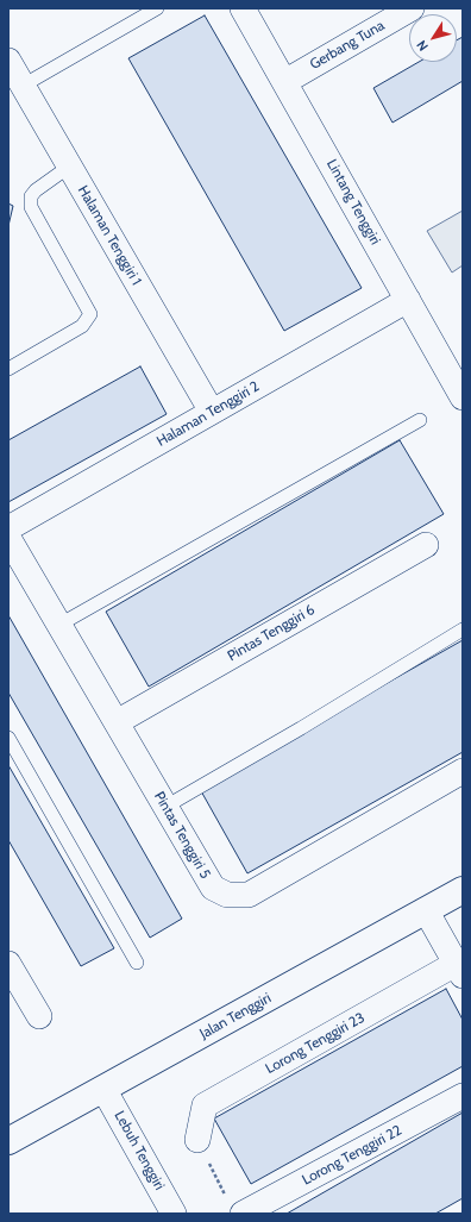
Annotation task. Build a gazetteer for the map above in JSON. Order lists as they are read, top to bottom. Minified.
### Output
{"streets":{"street":["Gerbang Tuna","Lintang Tenggiri","Halaman Tenggiri 1","Halaman Tenggiri 2","Pintas Tenggiri 6","Pintas Tenggiri 5","Jalan Tenggiri","Lorong Tenggiri 23","Lebuh Tenggiri","Lorong Tenggiri 22"]},"crossings":[["Gerbang Tuna","Lintang Tenggiri"],["Lintang Tenggiri","Halaman Tenggiri 2"],["Halaman Tenggiri 1","Halaman Tenggiri 2"],["Pintas Tenggiri 6","Pintas Tenggiri 5"],["Jalan Tenggiri","Lebuh Tenggiri"]],"north":"bottom left"}
